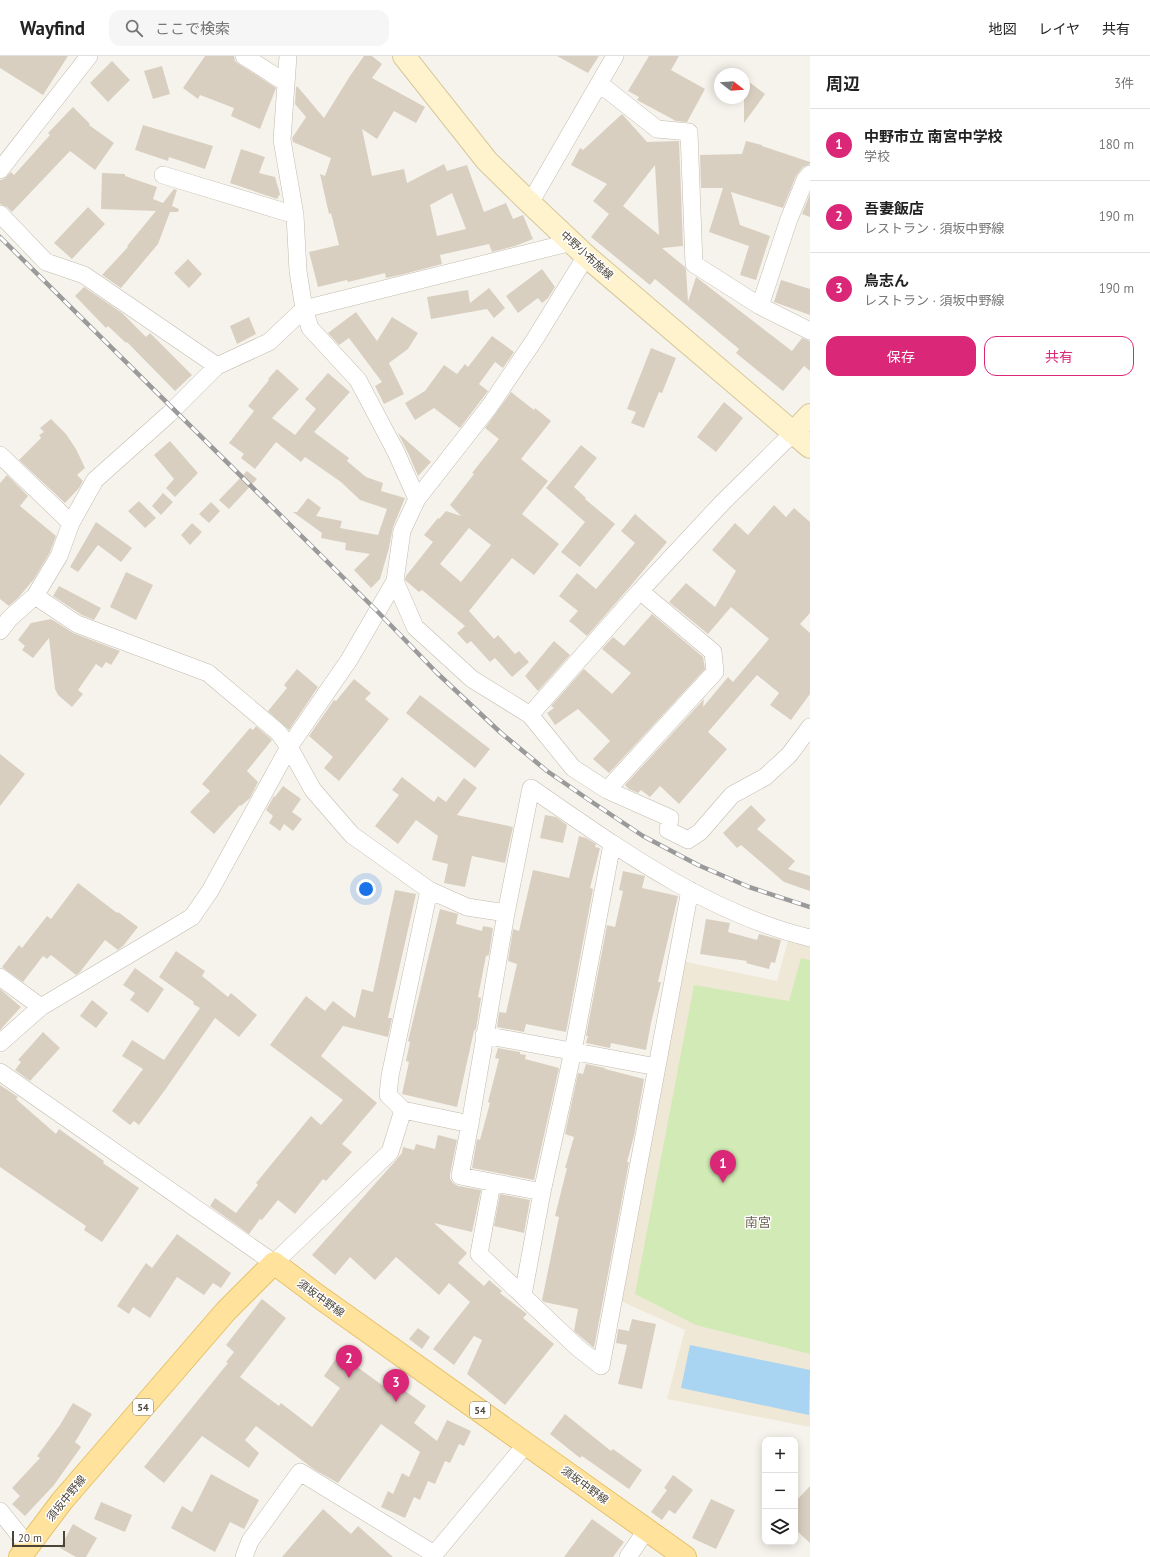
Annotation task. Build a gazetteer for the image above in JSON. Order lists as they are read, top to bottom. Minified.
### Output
{"streets":{"main road":["中野小布施線","須坂中野線","54"]},"districts":["南宮"],"scale_bar":"20 m","north":"right","page":{"header":"Wayfind","search":"ここで検索","nav":["地図","レイヤ","共有"],"heading":["周辺","3件"],"list":[{"mark":"1","name":"中野市立 南宮中学校","note":"学校","value":"180 m"},{"mark":"2","name":"吾妻飯店","note":"レストラン · 須坂中野線","value":"190 m"},{"mark":"3","name":"鳥志ん","note":"レストラン · 須坂中野線","value":"190 m"}],"buttons":["保存","共有"],"pins":["1","2","3"],"map_buttons":["+","−"],"scale":"20 m"}}
